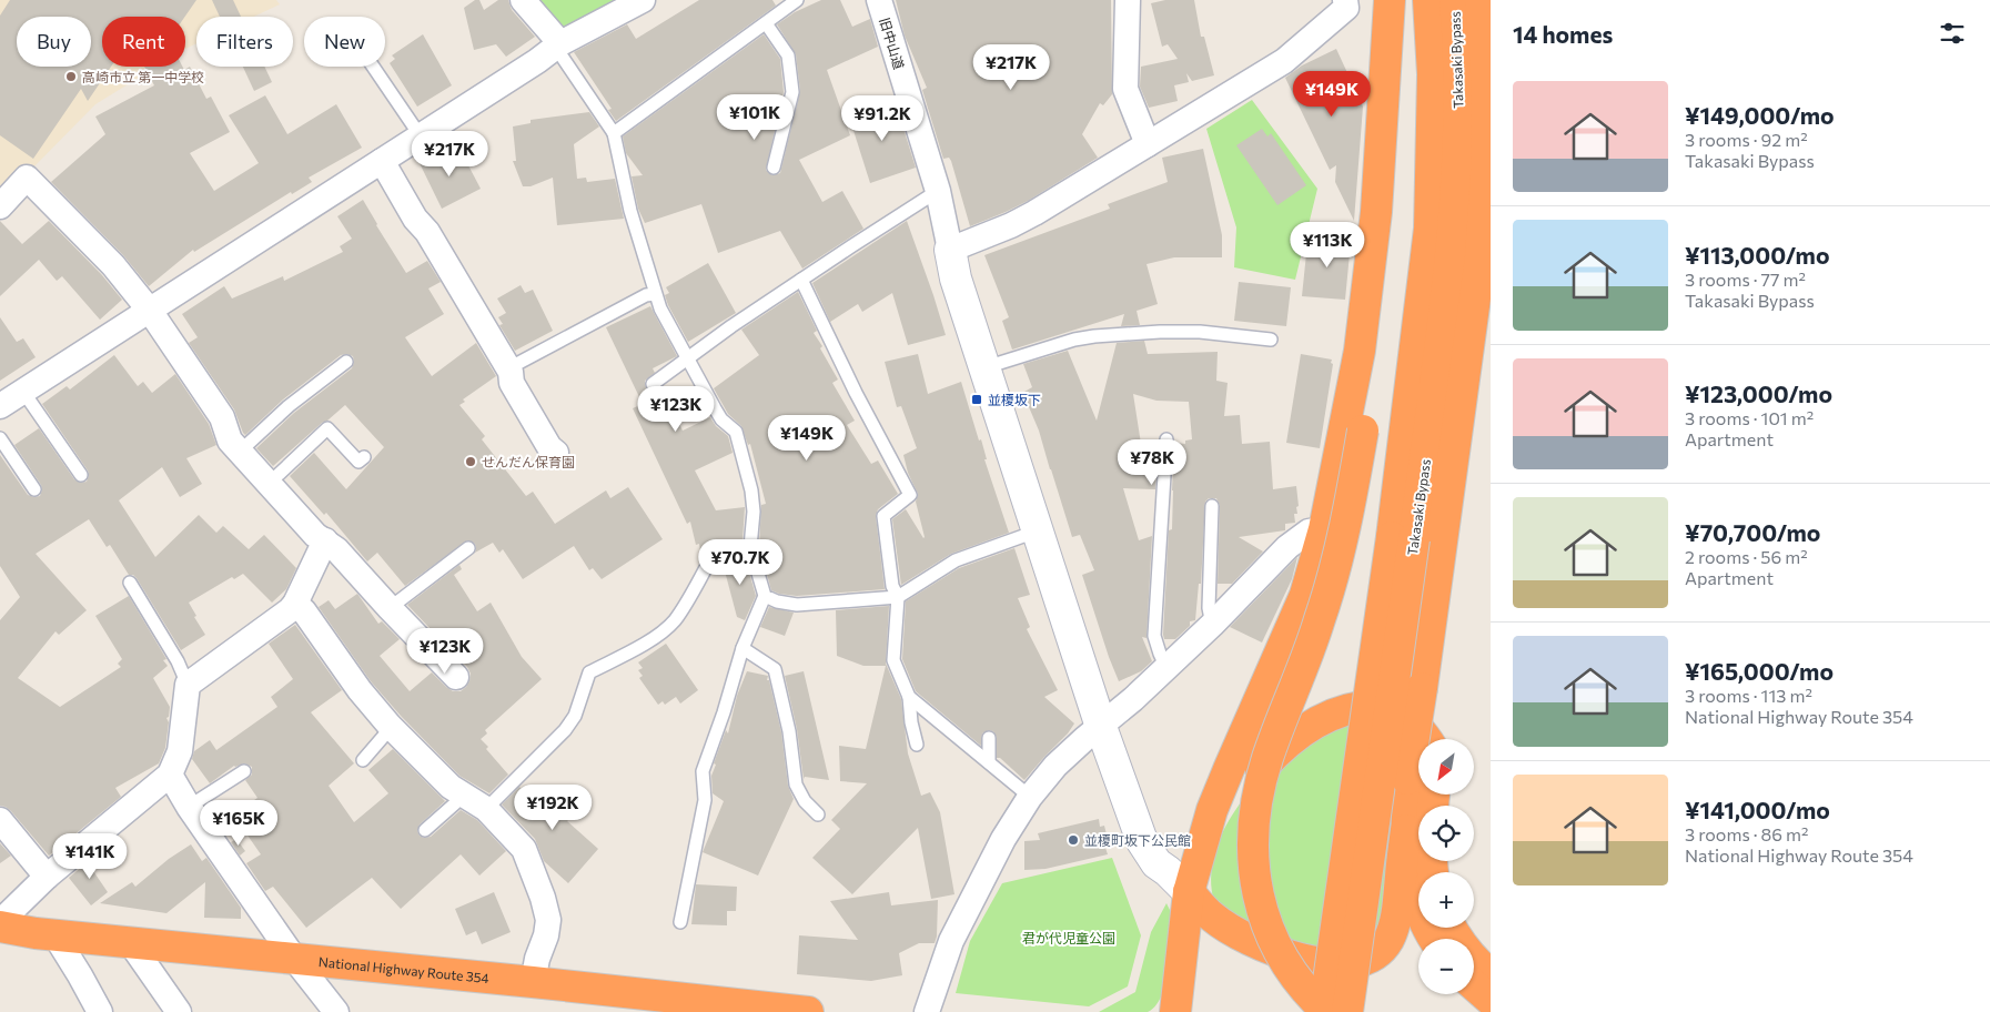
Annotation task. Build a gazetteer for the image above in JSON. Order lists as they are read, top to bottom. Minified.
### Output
{"streets":{"highway":["Takasaki Bypass","National Highway Route 354"],"street":["旧中山道"]},"parks":["君が代児童公園"],"places":{"other":["高崎市立 第一中学校","せんだん保育園","並榎町坂下公民館"],"transit":["並榎坂下"]},"north":"bottom left","page":{"heading":"14 homes","chip":["Buy","Rent","Filters","New"],"price":["¥217K","¥149K","¥101K","¥91.2K","¥217K","¥113K","¥123K","¥149K","¥78K","¥70.7K","¥123K","¥192K","¥165K","¥141K"],"list":[{"name":"¥149,000/mo","note":"3 rooms · 92 m² · Takasaki Bypass"},{"name":"¥113,000/mo","note":"3 rooms · 77 m² · Takasaki Bypass"},{"name":"¥123,000/mo","note":"3 rooms · 101 m² · Apartment"},{"name":"¥70,700/mo","note":"2 rooms · 56 m² · Apartment"},{"name":"¥165,000/mo","note":"3 rooms · 113 m² · National Highway Route 354"},{"name":"¥141,000/mo","note":"3 rooms · 86 m² · National Highway Route 354"}],"map_buttons":["+","−"]}}
